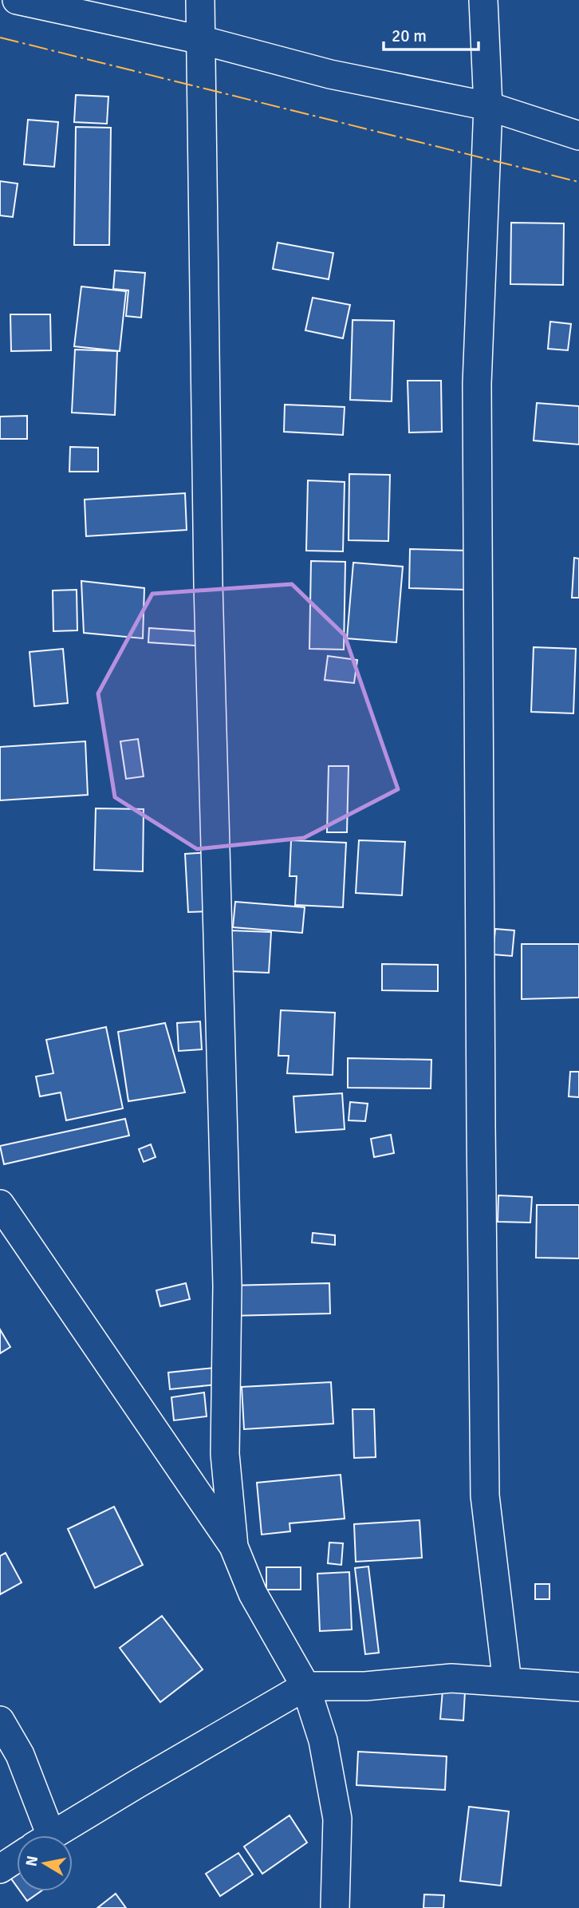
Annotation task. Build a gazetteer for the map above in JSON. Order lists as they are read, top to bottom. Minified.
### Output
{"scale_bar":"20 m","north":"left"}
